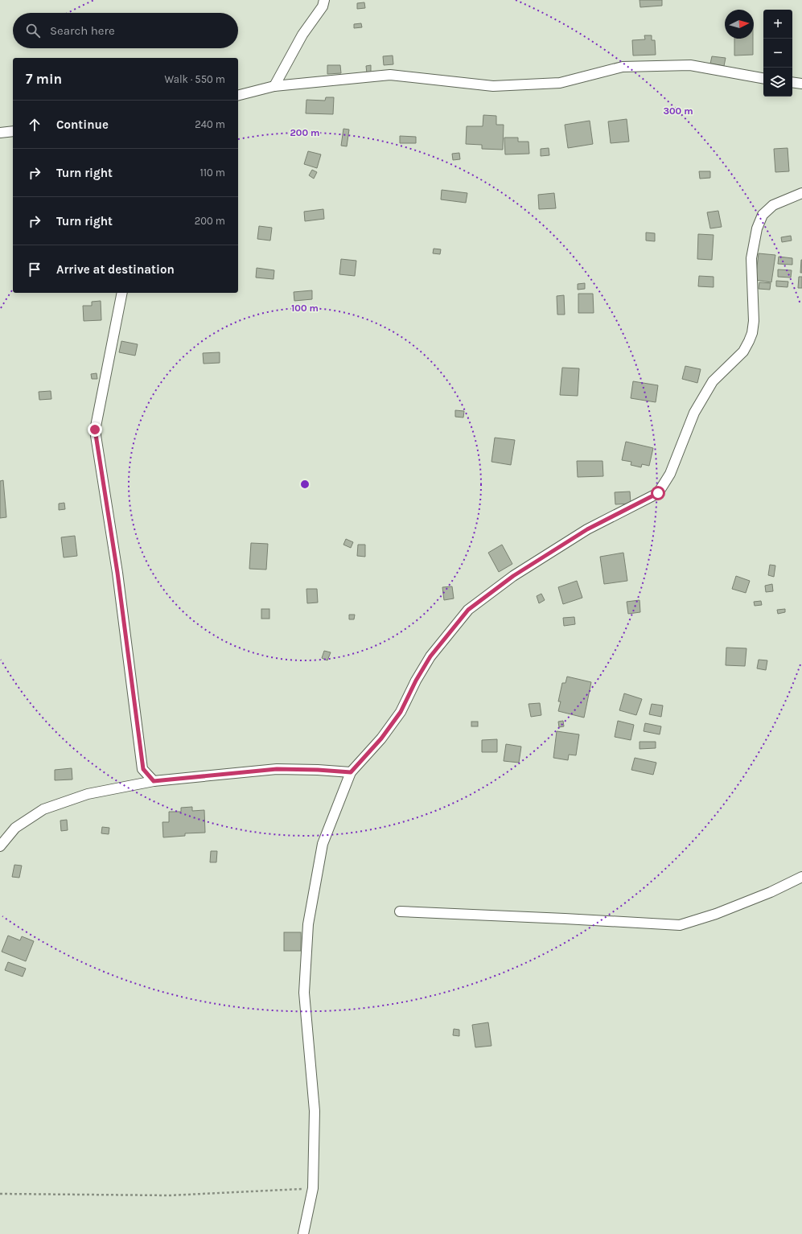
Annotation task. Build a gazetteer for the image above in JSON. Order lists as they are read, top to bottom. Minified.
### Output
{"north":"right","page":{"map_buttons":["+","−"],"search":"Search here","heading":["7 min","Walk · 550 m"],"list":[["Continue","240 m"],["Turn right","110 m"],["Turn right","200 m"],"Arrive at destination"]},"rings":["300 m","200 m","100 m"]}
